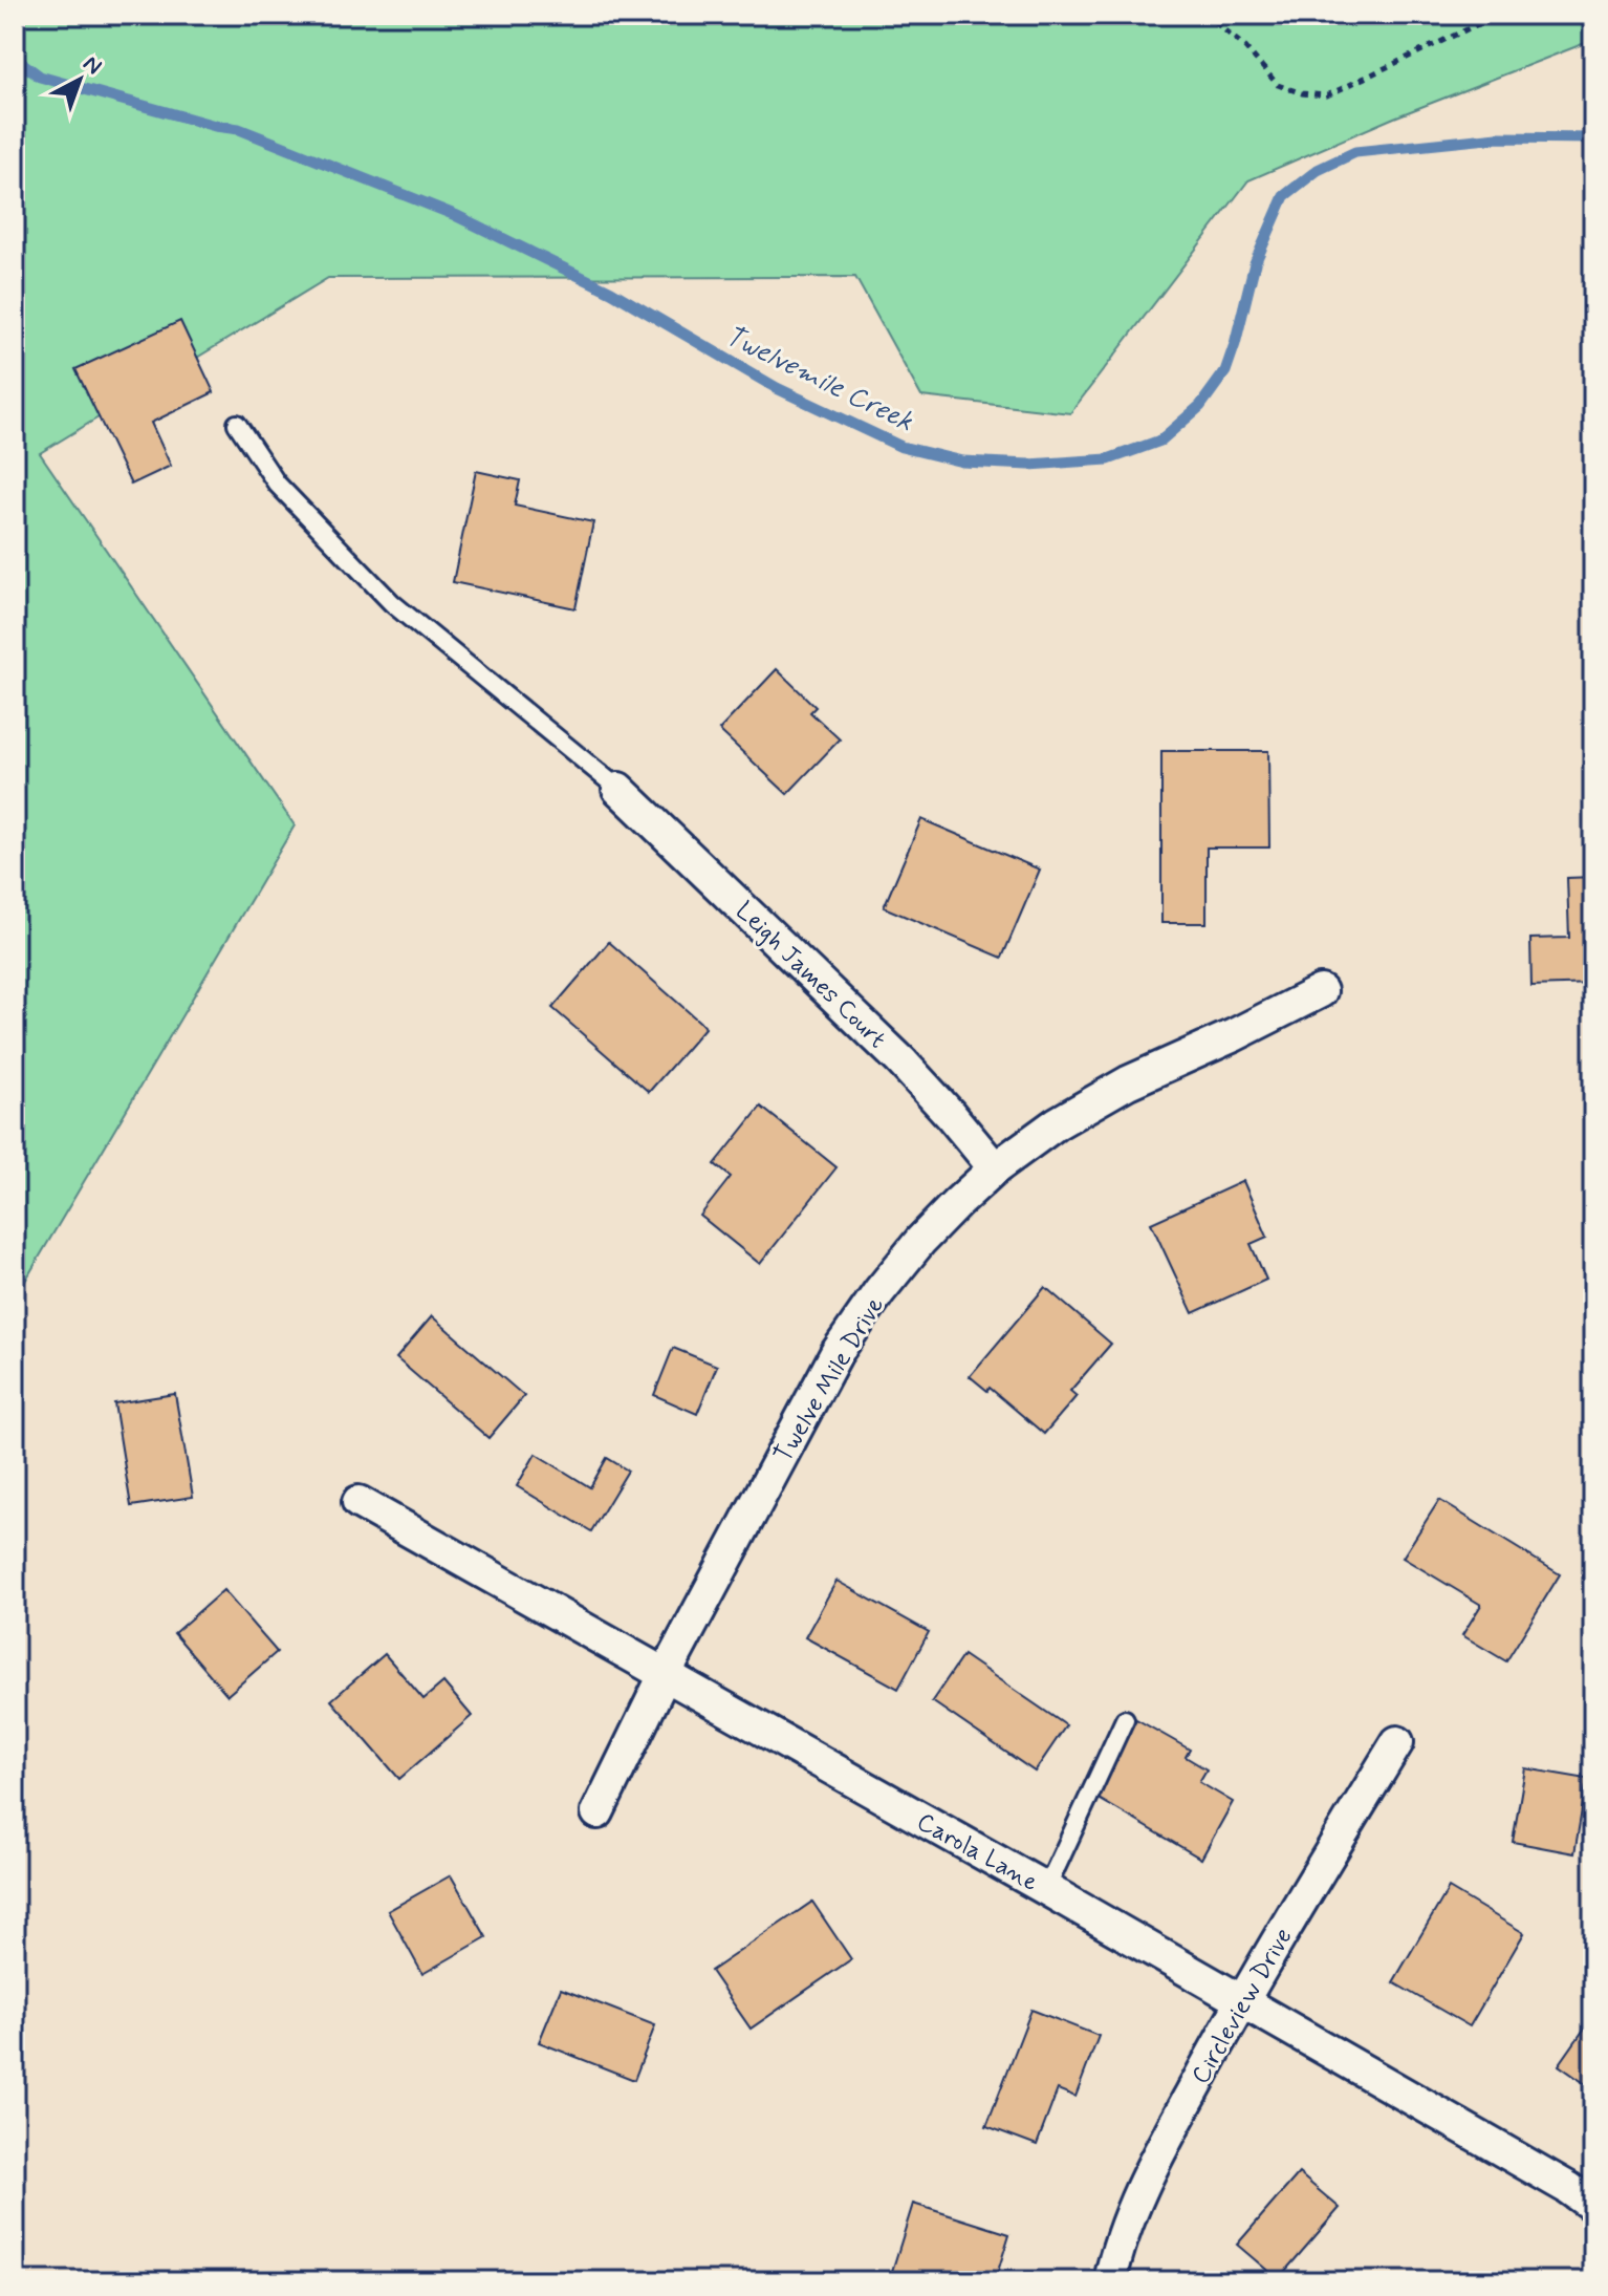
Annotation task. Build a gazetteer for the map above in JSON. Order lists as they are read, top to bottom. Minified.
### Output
{"streets":{"street":["Leigh James Court","Twelve Mile Drive","Carola Lane","Circleview Drive"]},"crossings":[["Leigh James Court","Twelve Mile Drive"],["Twelve Mile Drive","Carola Lane"],["Carola Lane","Circleview Drive"]],"water":["Twelvemile Creek"],"north":"top right"}
